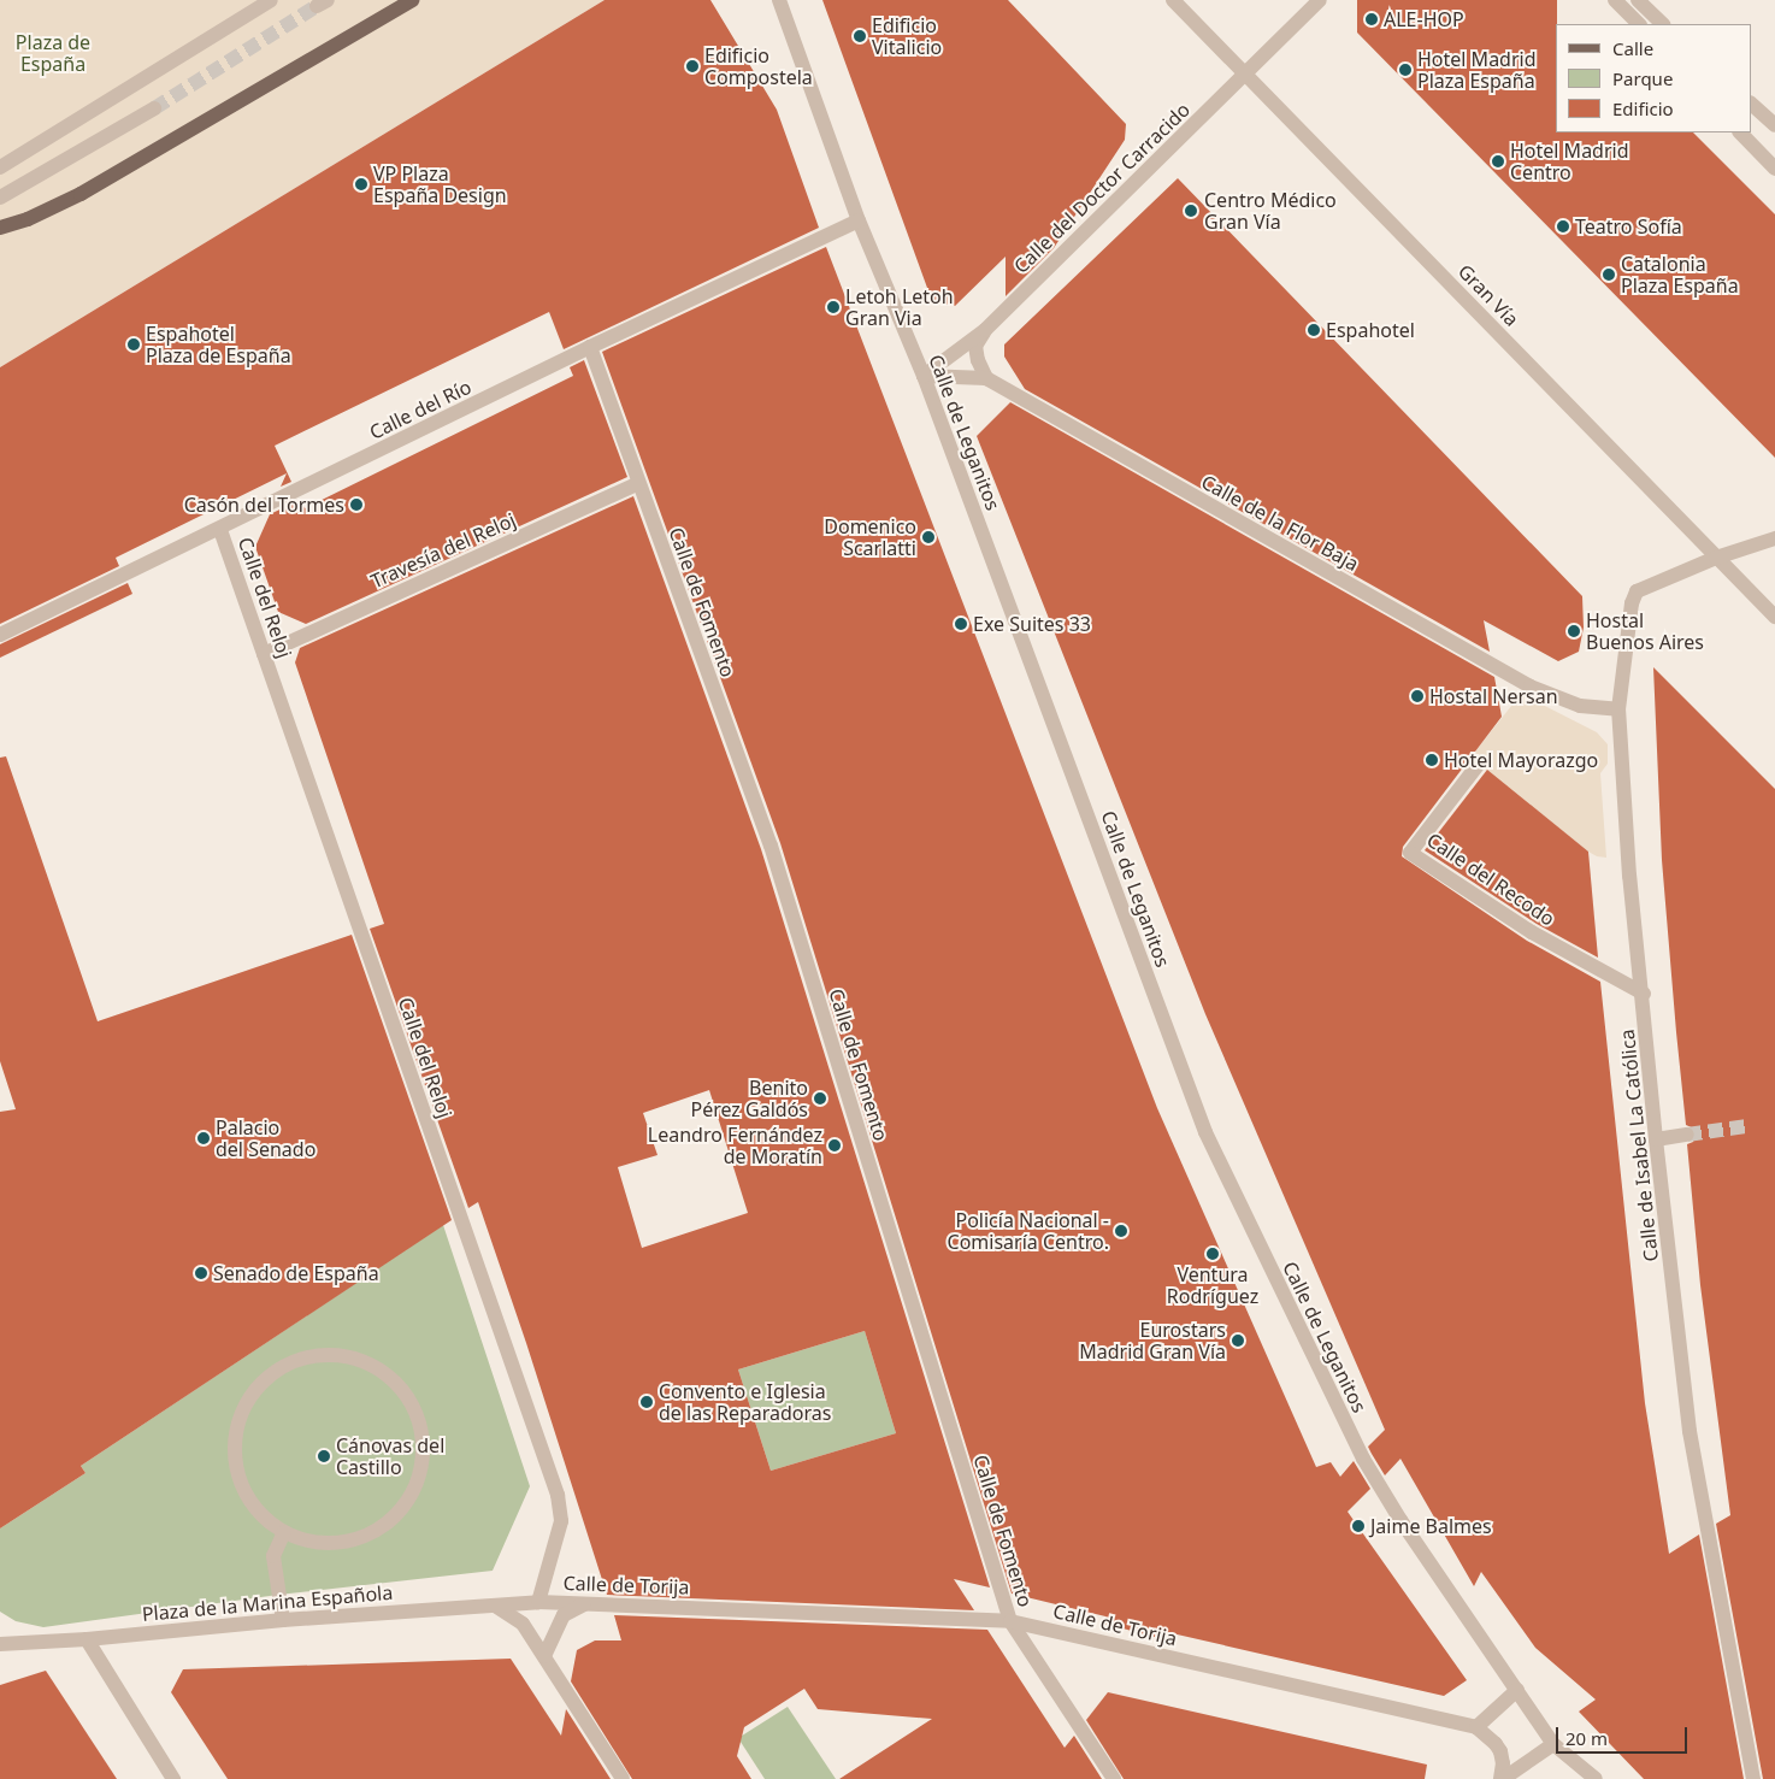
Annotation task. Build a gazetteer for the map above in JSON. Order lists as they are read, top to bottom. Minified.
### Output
{"streets":{"street":["Calle del Doctor Carracido","Gran Vía","Calle del Río","Calle de Leganitos","Calle de la Flor Baja","Travesía del Reloj","Calle del Reloj","Calle de Fomento","Calle del Recodo","Calle de Isabel La Católica","Calle de Torija","Plaza de la Marina Española"]},"crossings":[["Calle del Doctor Carracido","Gran Vía"],["Calle del Doctor Carracido","Calle de Leganitos"],["Calle del Doctor Carracido","Calle de la Flor Baja"],["Gran Vía","Calle de Isabel La Católica"],["Calle del Río","Calle de Leganitos"],["Calle del Río","Calle del Reloj"],["Calle del Río","Calle de Fomento"],["Calle de Leganitos","Calle de la Flor Baja"],["Calle de la Flor Baja","Calle de Isabel La Católica"],["Travesía del Reloj","Calle del Reloj"],["Travesía del Reloj","Calle de Fomento"],["Calle del Reloj","Calle de Torija"],["Calle del Reloj","Plaza de la Marina Española"],["Calle de Fomento","Calle de Torija"],["Calle del Recodo","Calle de Isabel La Católica"],["Calle de Torija","Plaza de la Marina Española"]],"parks":["Plaza de España"],"places":["ALE-HOP","Edificio Vitalicio","Edificio Compostela","Hotel Madrid Plaza España","Hotel Madrid Centro","VP Plaza España Design","Centro Médico Gran Vía","Teatro Sofía","Catalonia Plaza España","Letoh Letoh Gran Via","Espahotel","Espahotel Plaza de España","Casón del Tormes","Domenico Scarlatti","Exe Suites 33","Hostal Buenos Aires","Hostal Nersan","Hotel Mayorazgo","Benito Pérez Galdós","Palacio del Senado","Leandro Fernández de Moratín","Policía Nacional - Comisaría Centro.","Ventura Rodríguez","Senado de España","Eurostars Madrid Gran Vía","Convento e Iglesia de las Reparadoras","Cánovas del Castillo","Jaime Balmes"],"legend":["Calle","Parque","Edificio"],"scale_bar":"20 m"}
